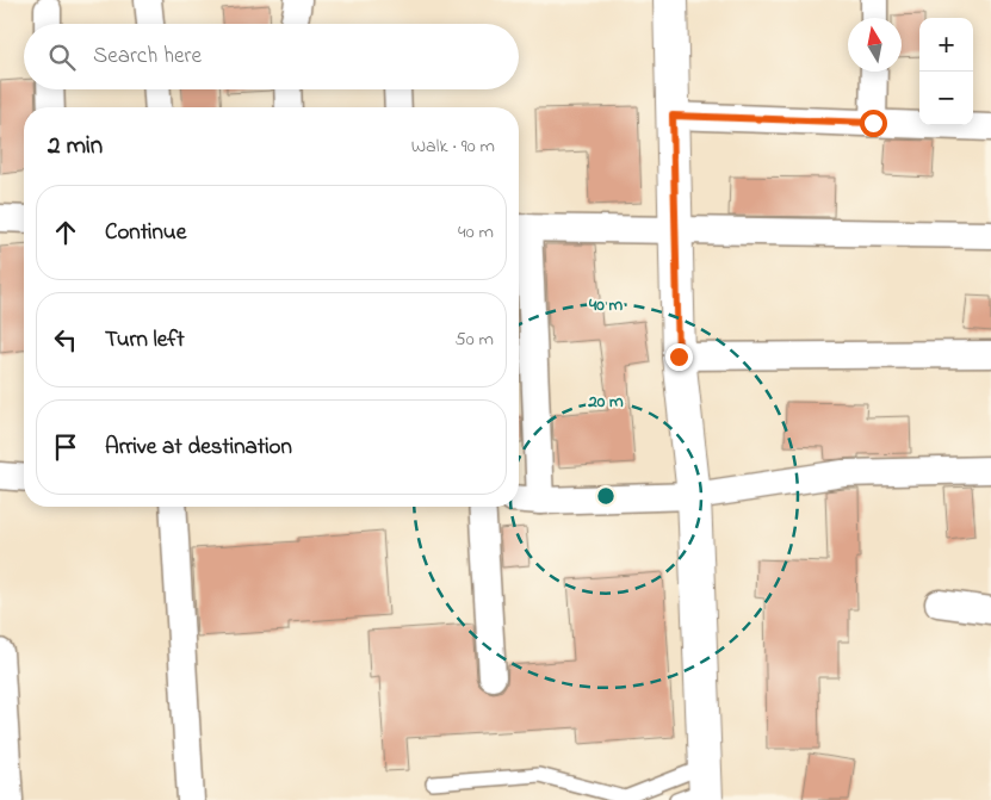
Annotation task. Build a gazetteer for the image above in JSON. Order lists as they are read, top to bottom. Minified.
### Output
{"north":"top","page":{"map_buttons":["+","−"],"search":"Search here","heading":["2 min","Walk · 90 m"],"list":[["Continue","40 m"],["Turn left","50 m"],"Arrive at destination"]},"rings":["40 m","20 m"]}
